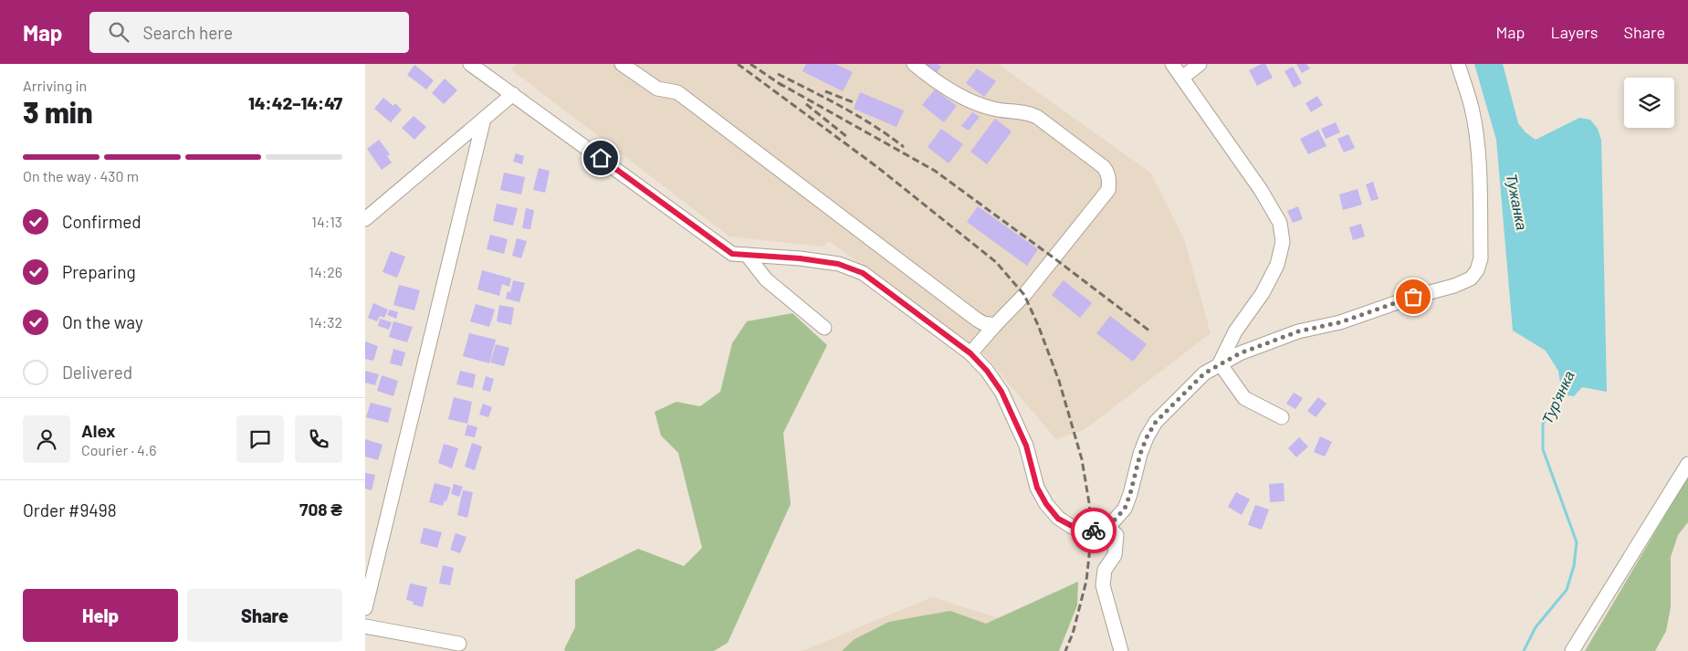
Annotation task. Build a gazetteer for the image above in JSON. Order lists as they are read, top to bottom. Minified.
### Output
{"water":["Тужанка","Тур'янка"],"page":{"header":"Map","search":"Search here","nav":["Map","Layers","Share"],"heading":["3 min","Arriving in","14:42–14:47"],"panel":["Alex","Courier · 4.6","Order #9498","708 ₴"],"bar":"On the way · 430 m","list":[["Confirmed","14:13"],["Preparing","14:26"],["On the way","14:32"],"Delivered"],"buttons":["Help","Share"]}}
